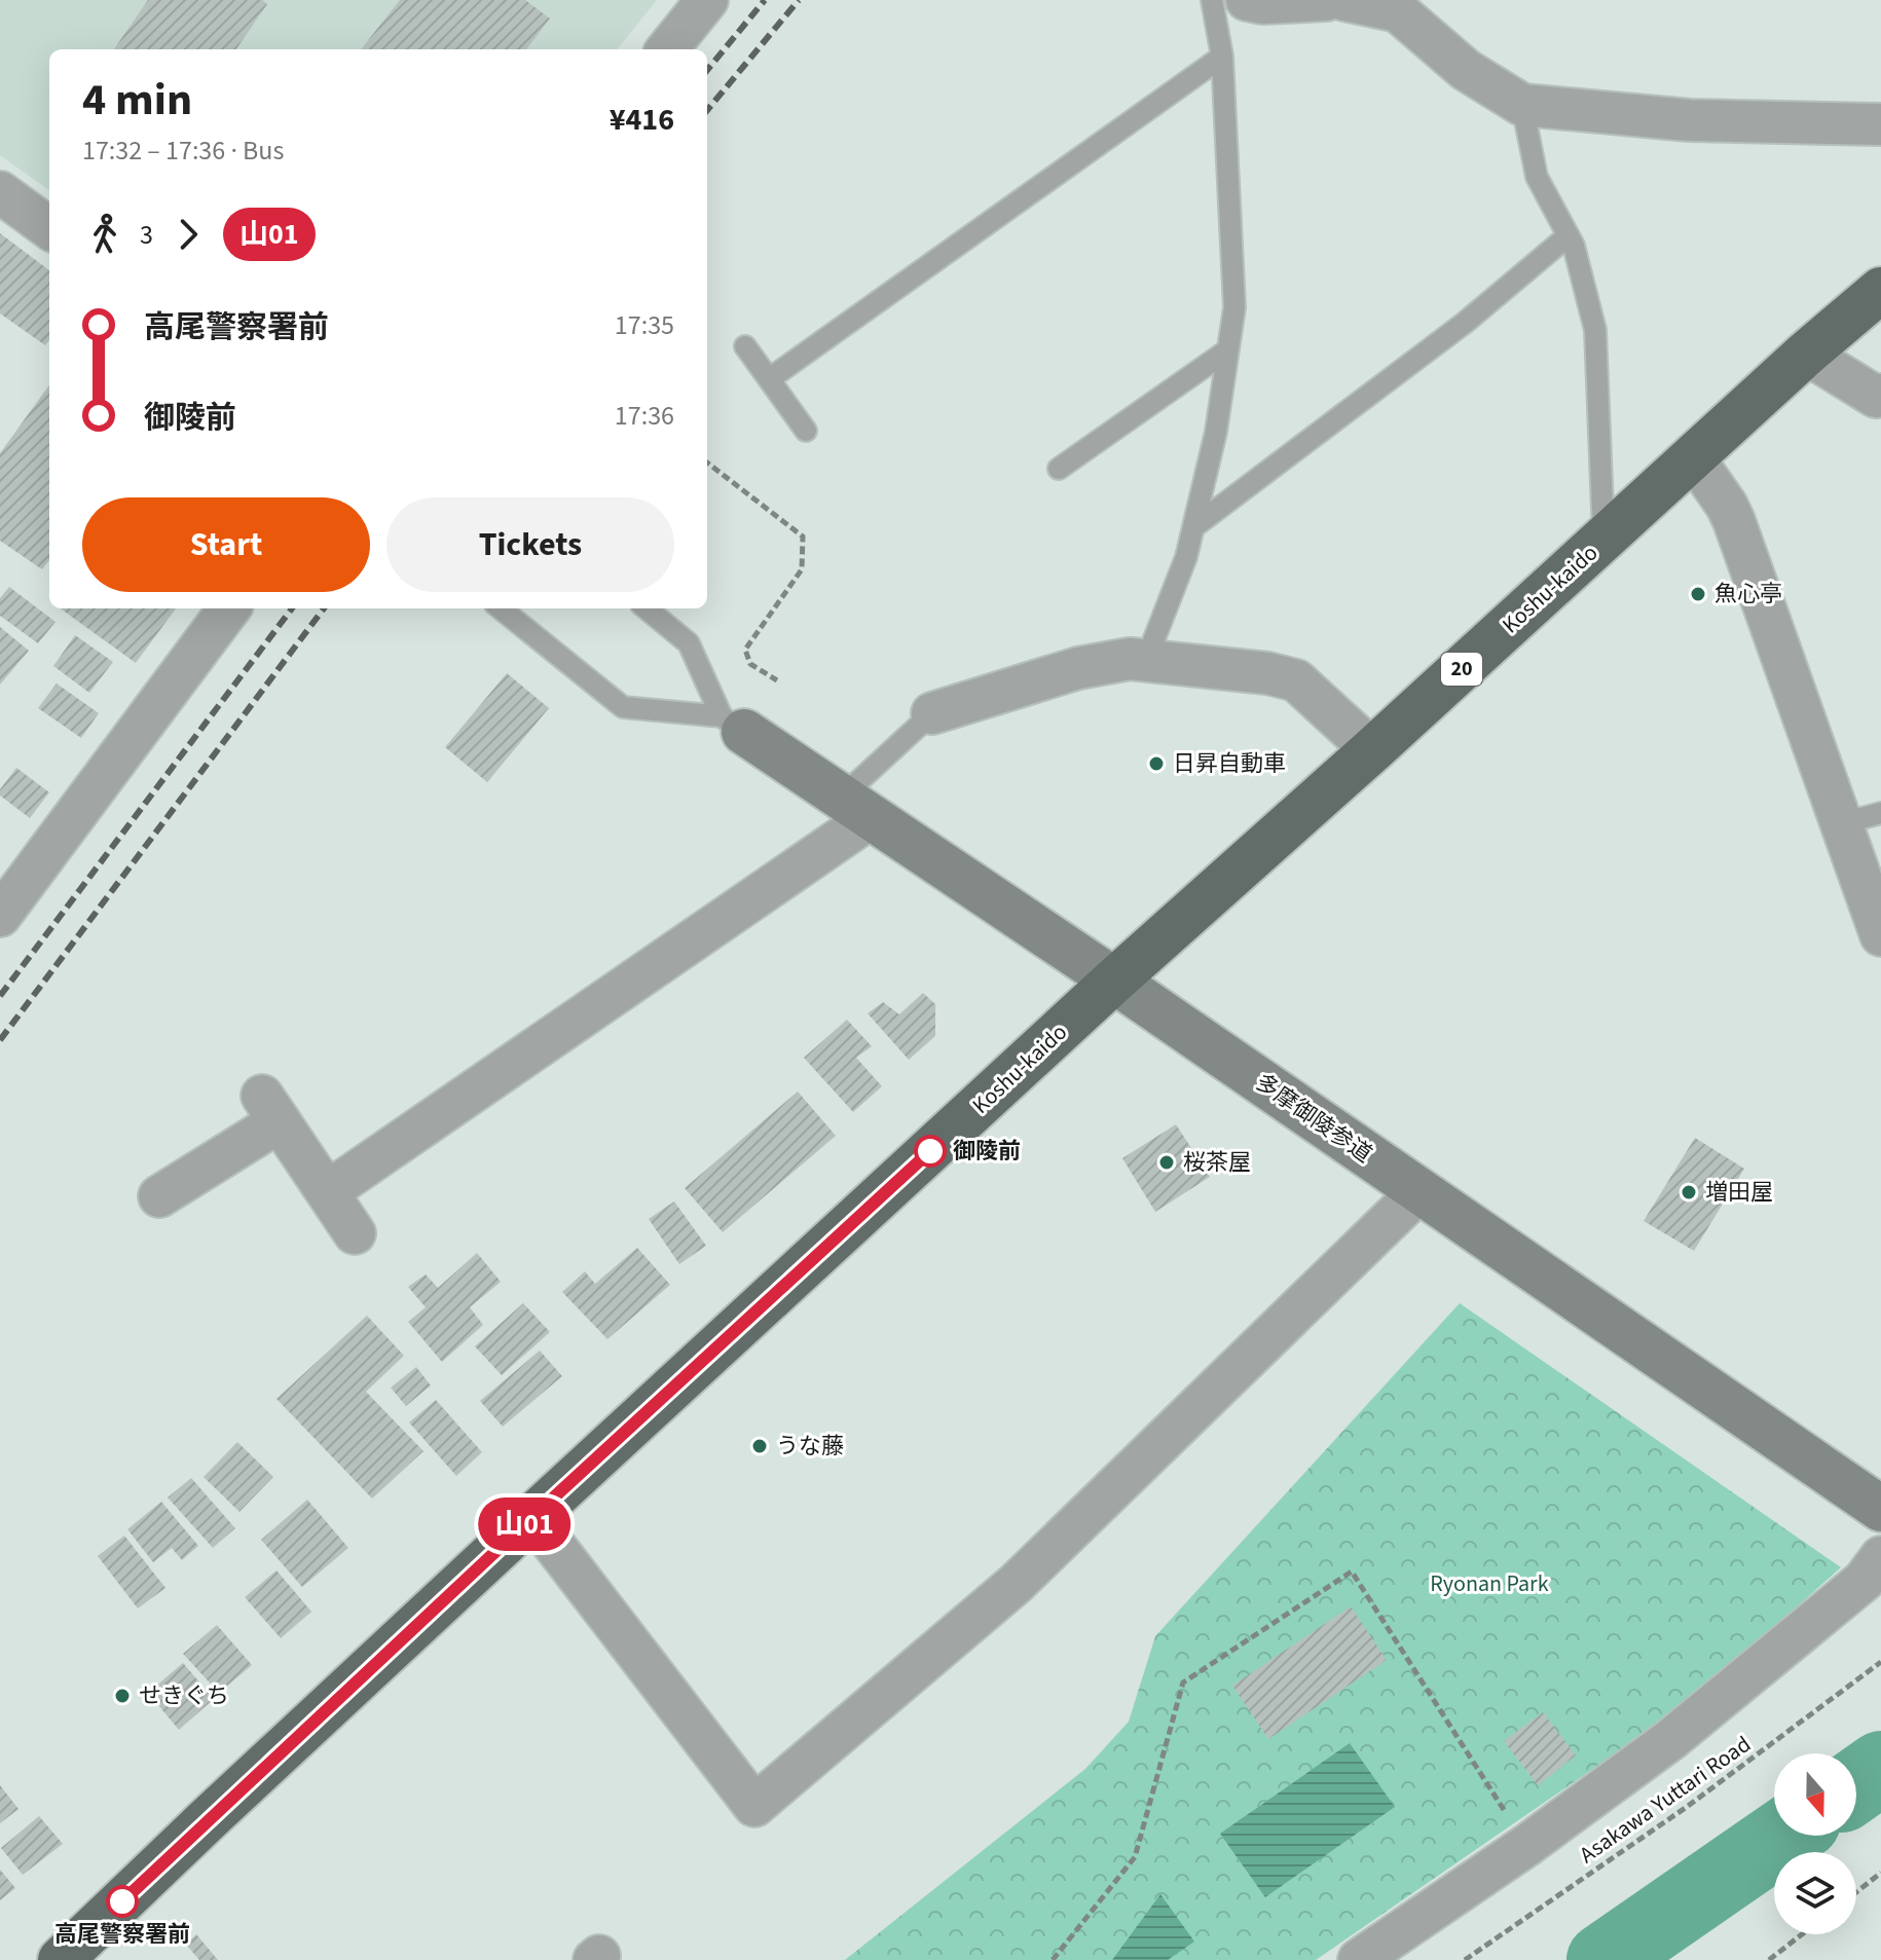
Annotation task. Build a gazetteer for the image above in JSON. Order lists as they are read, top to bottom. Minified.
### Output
{"streets":{"highway":["Koshu-kaido","20"],"main road":["多摩御陵参道"],"path":["Asakawa Yuttari Road"]},"crossings":[["Koshu-kaido","多摩御陵参道"]],"parks":["Ryonan Park"],"places":["魚心亭","日昇自動車","御陵前","桜茶屋","増田屋","うな藤","せきぐち","高尾警察署前"],"lines":["bus line 山01"],"north":"bottom","page":{"on_map":"山01","heading":["4 min","17:32 – 17:36 · Bus","¥416"],"legs":["3","山01"],"list":[{"name":"高尾警察署前","value":"17:35"},{"name":"御陵前","value":"17:36"}],"buttons":["Start","Tickets"]}}
